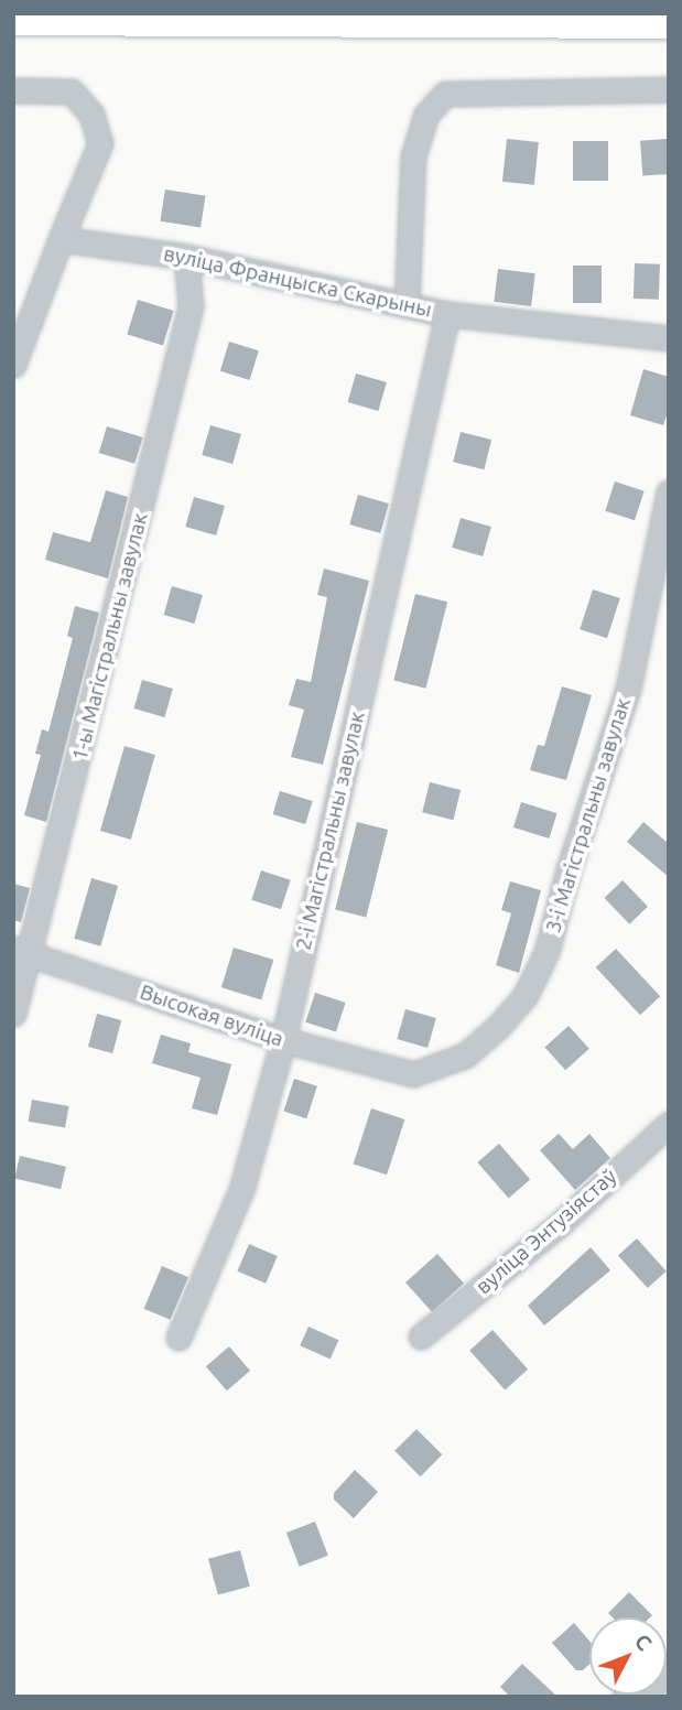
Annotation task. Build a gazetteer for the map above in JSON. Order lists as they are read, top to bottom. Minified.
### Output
{"streets":{"street":["вуліца Францыска Скарыны","1-ы Магістральны завулак","3-і Магістральны завулак","2-і Магістральны завулак","Высокая вуліца","вуліца Энтузіястаў"]},"crossings":[["вуліца Францыска Скарыны","1-ы Магістральны завулак"],["вуліца Францыска Скарыны","2-і Магістральны завулак"],["1-ы Магістральны завулак","Высокая вуліца"],["3-і Магістральны завулак","Высокая вуліца"],["2-і Магістральны завулак","Высокая вуліца"]],"north":"top right"}
